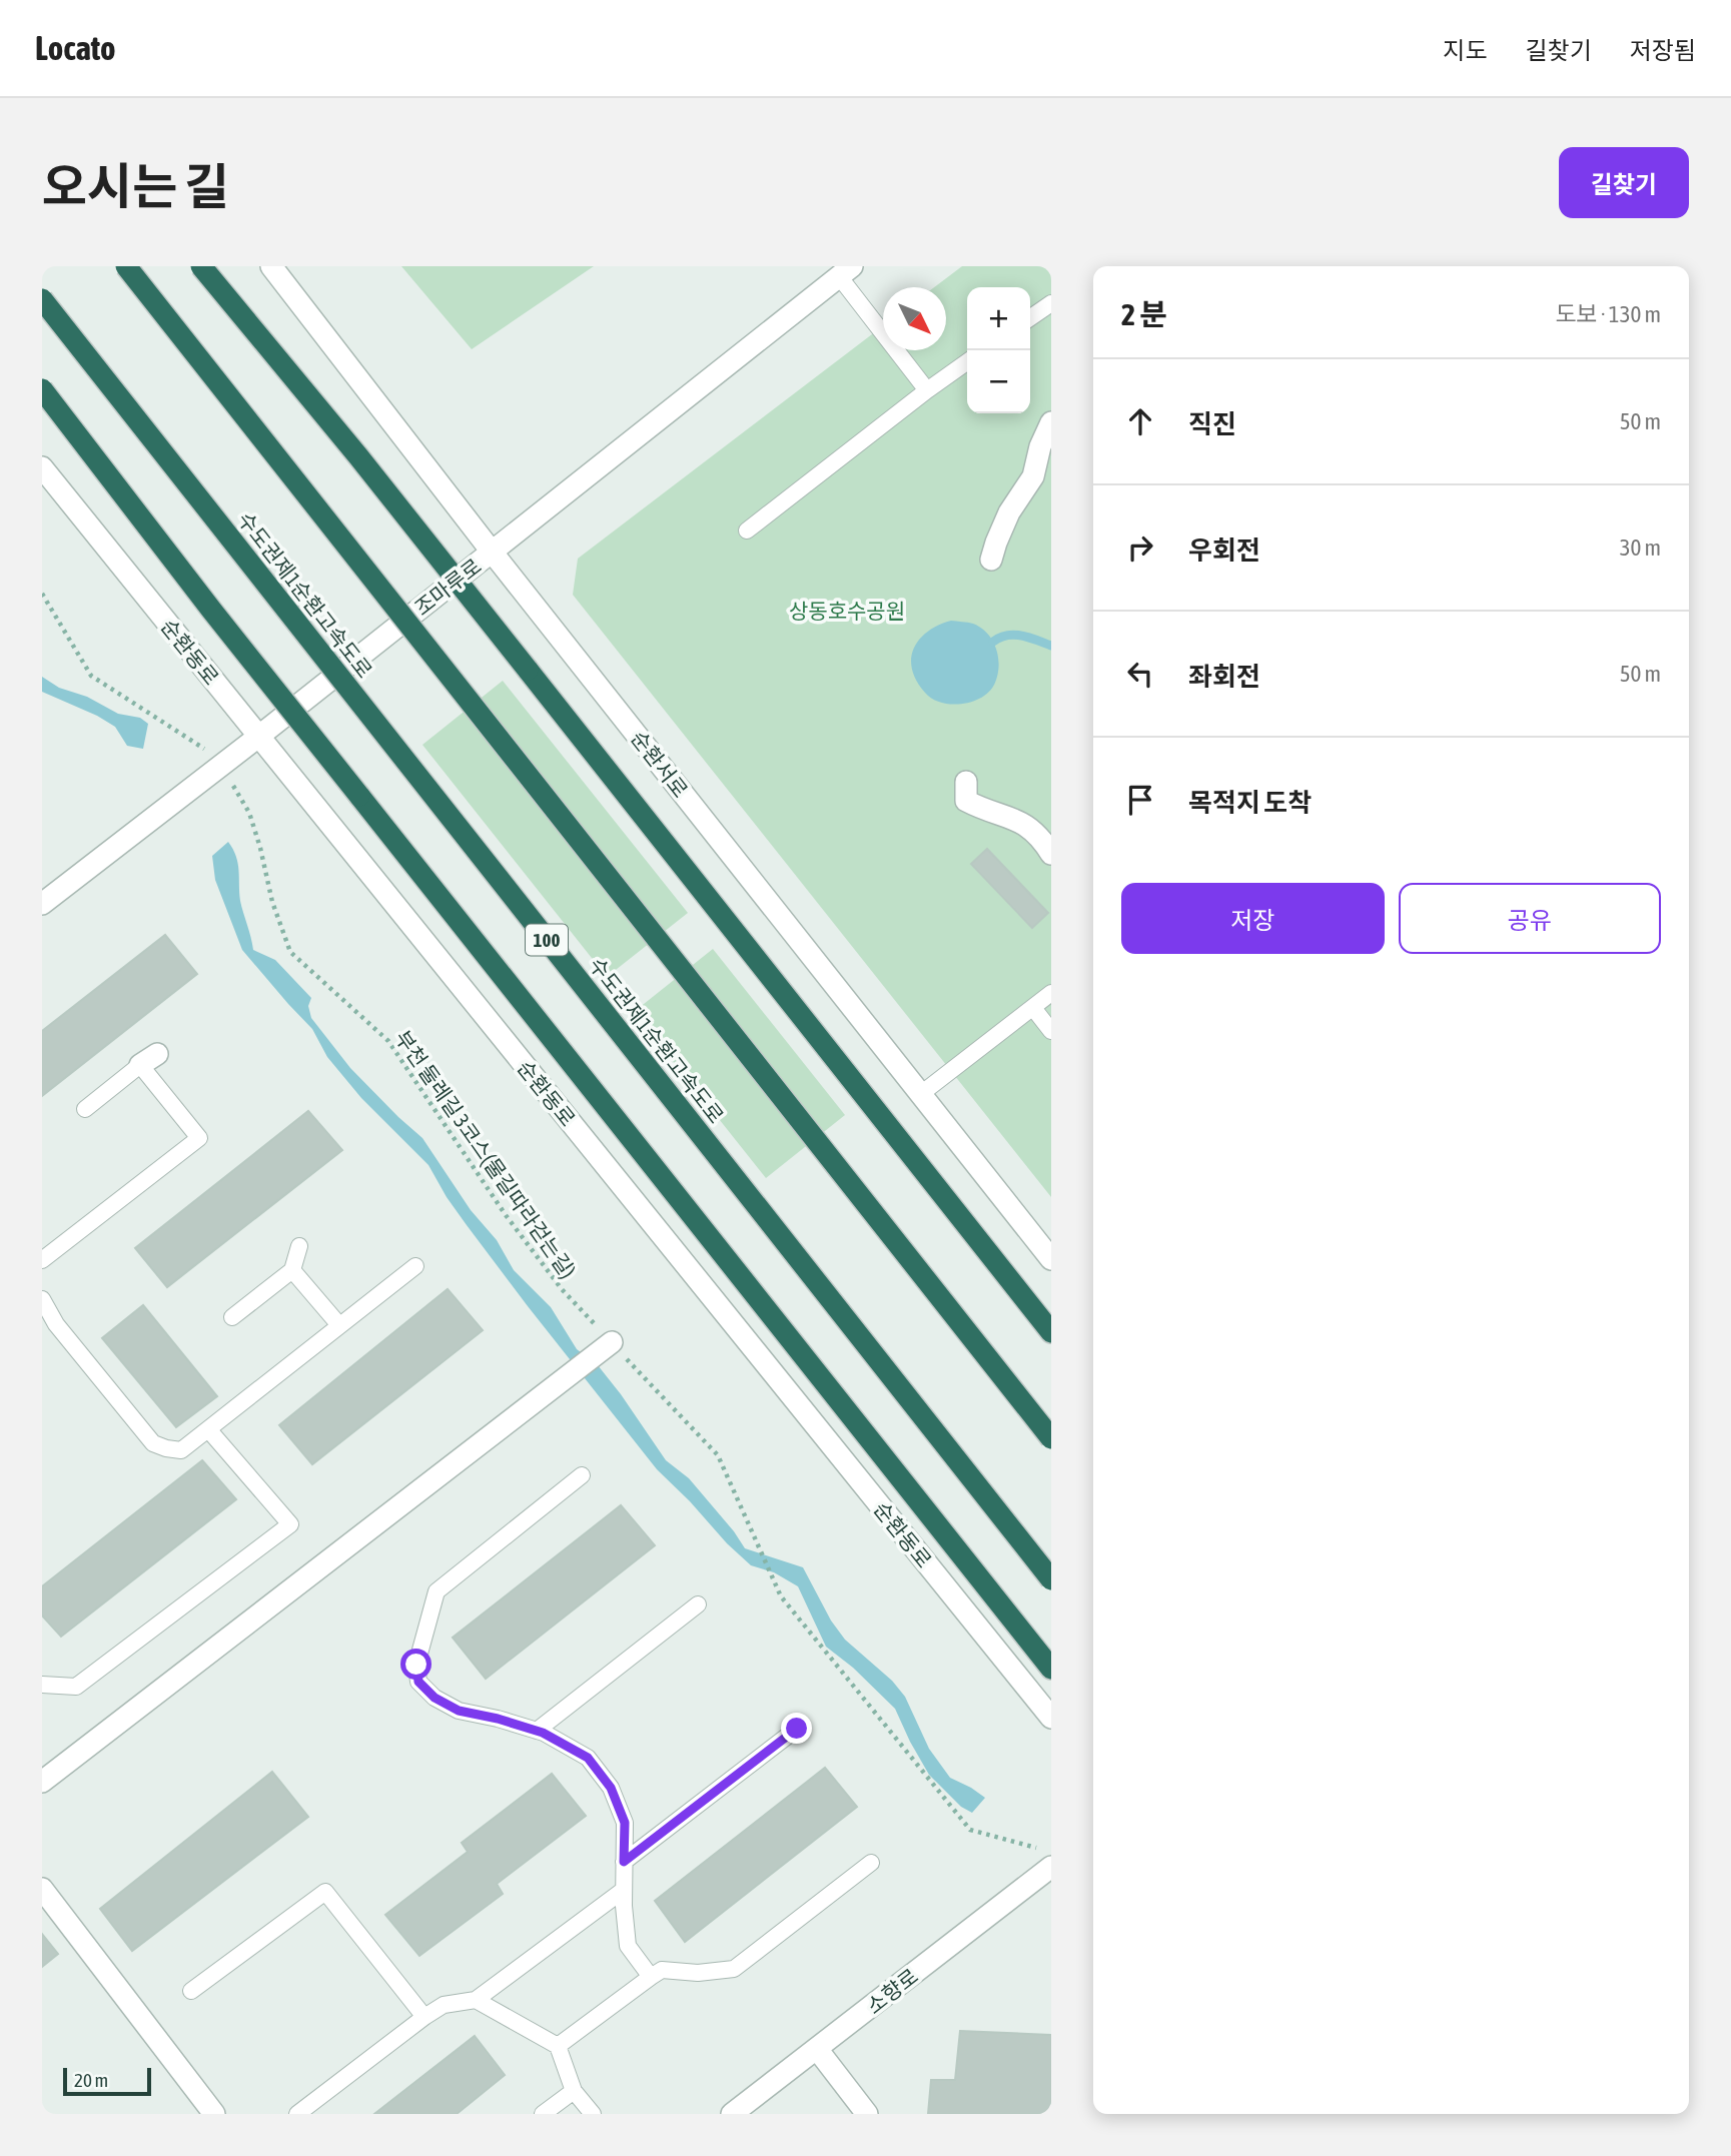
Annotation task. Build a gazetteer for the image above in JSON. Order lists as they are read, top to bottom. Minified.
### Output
{"streets":{"highway":["수도권제1순환고속도로","100"],"street":["조마루로","순환동로","순환서로","소향로"],"path":["부천 둘레길 3코스(물길따라걷는길)"]},"crossings":[["조마루로","순환동로"],["조마루로","순환서로"],["조마루로","부천 둘레길 3코스(물길따라걷는길)"]],"parks":["상동호수공원"],"scale_bar":"20 m","north":"bottom right","page":{"header":"Locato","nav":["지도","길찾기","저장됨"],"title":"오시는 길","buttons":["길찾기",["저장","공유"]],"heading":["2 분","도보 · 130 m"],"map_buttons":["+","−"],"list":[["직진","50 m"],["우회전","30 m"],["좌회전","50 m"],"목적지 도착"],"scale":"20 m"}}
